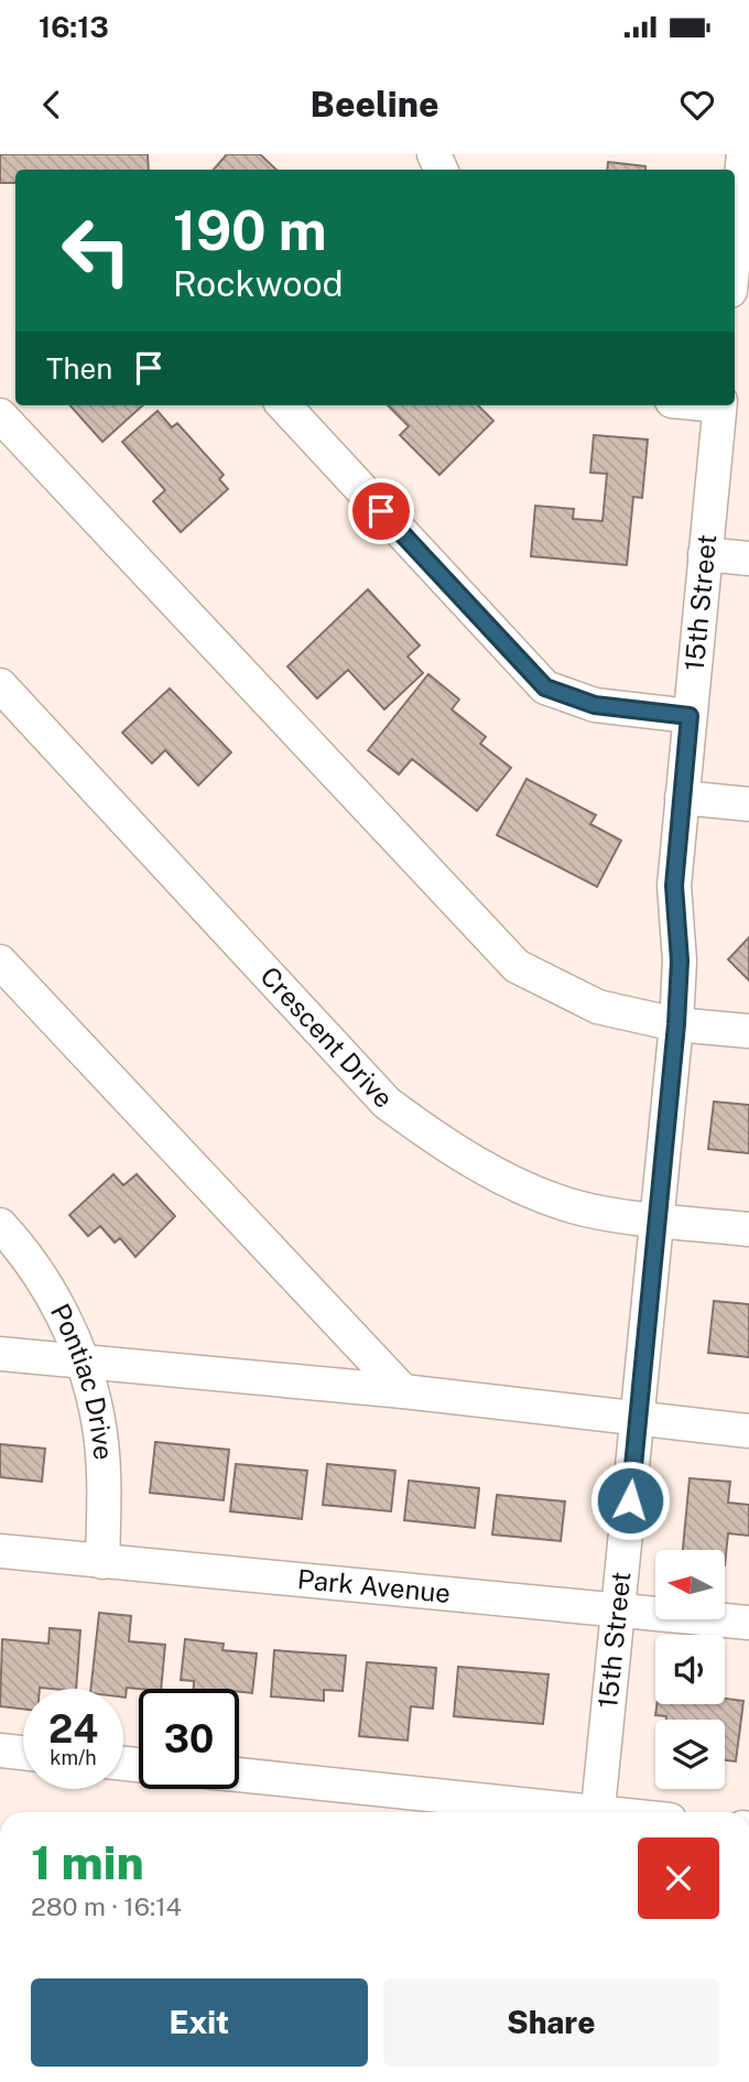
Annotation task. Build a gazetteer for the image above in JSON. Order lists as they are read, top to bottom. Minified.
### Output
{"streets":{"street":["15th Street","Crescent Drive","Pontiac Drive","Park Avenue"]},"crossings":[["15th Street","Crescent Drive"],["15th Street","Park Avenue"],["Pontiac Drive","Park Avenue"]],"north":"left","page":{"status":"16:13","header":"Beeline","turn":["190 m","Rockwood"],"then":"Then","speed":"24 km/h","limit":"30","heading":["1 min","280 m · 16:14"],"buttons":["Exit","Share"]}}
